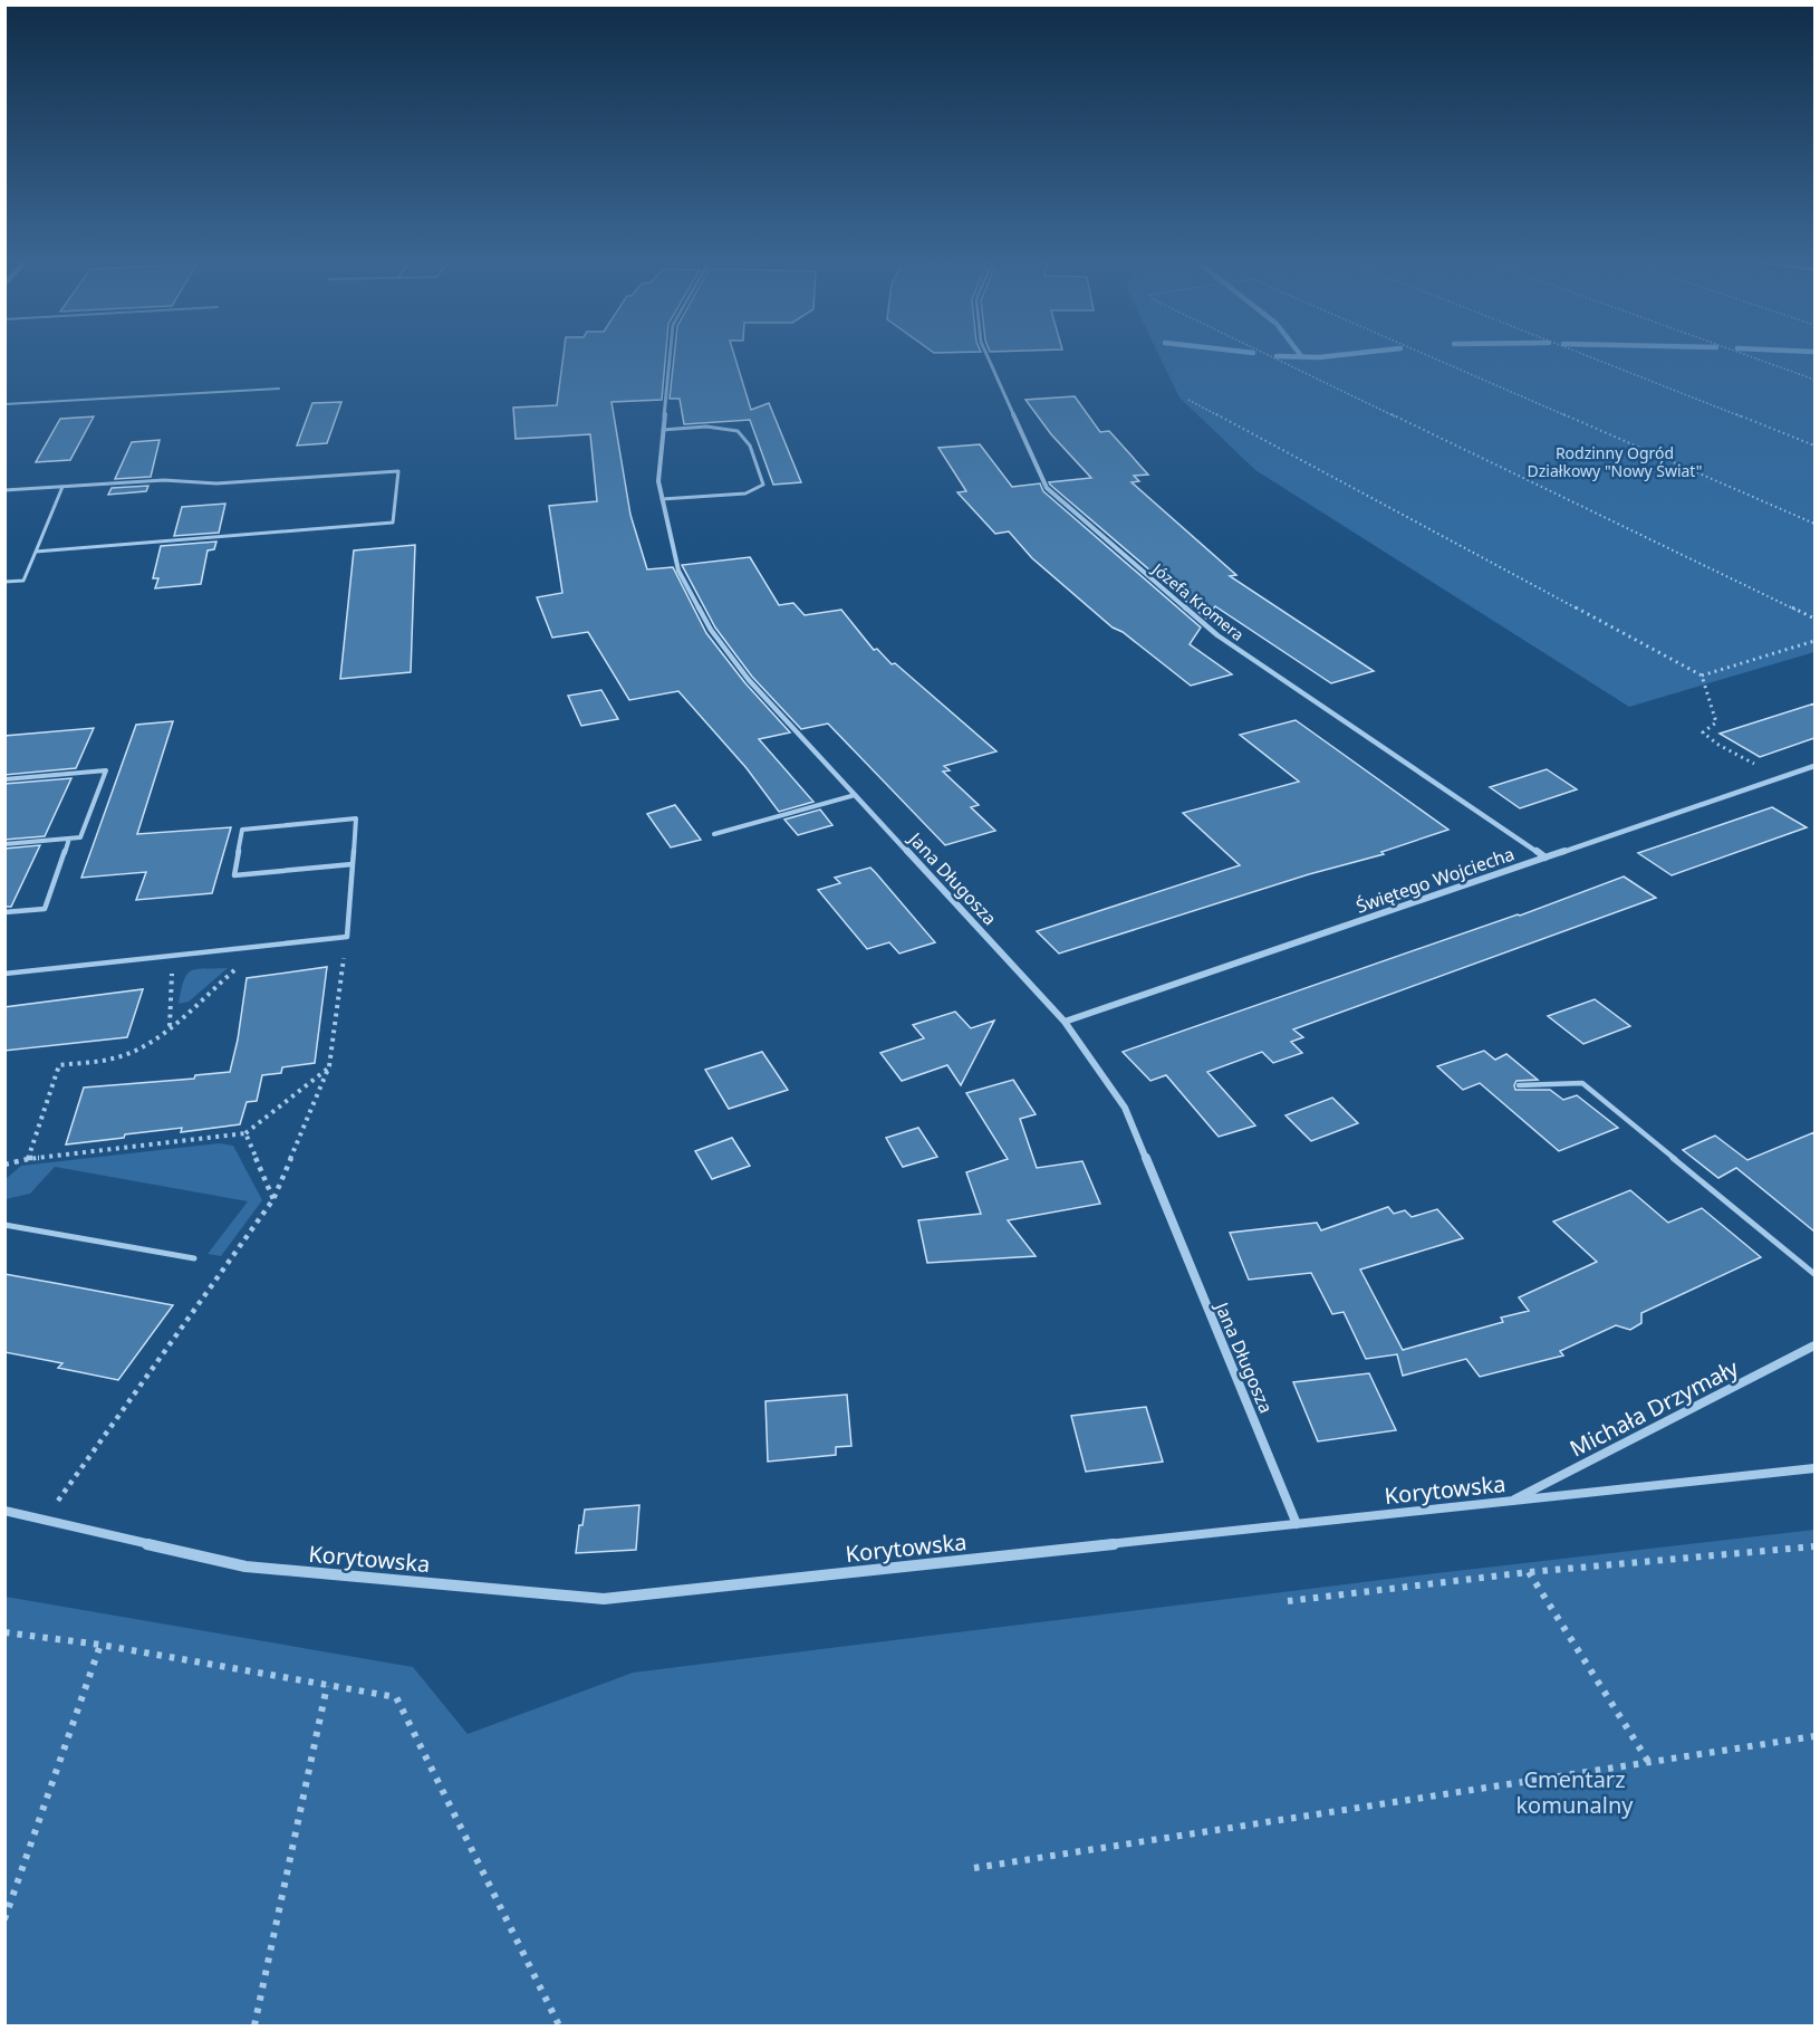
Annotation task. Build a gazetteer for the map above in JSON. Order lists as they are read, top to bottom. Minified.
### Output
{"streets":{"street":["Józefa Kromera","Jana Długosza","Świętego Wojciecha","Michała Drzymały","Korytowska"]},"crossings":[["Józefa Kromera","Świętego Wojciecha"],["Jana Długosza","Świętego Wojciecha"],["Jana Długosza","Korytowska"],["Michała Drzymały","Korytowska"]],"parks":["Rodzinny Ogród Działkowy \"Nowy Świat\"","Cmentarz komunalny"]}
